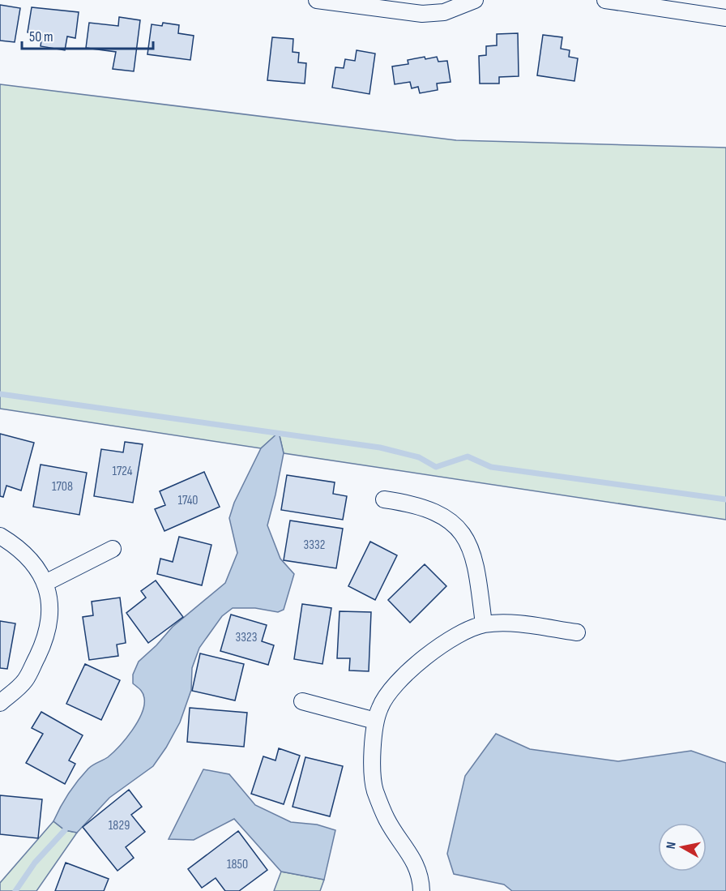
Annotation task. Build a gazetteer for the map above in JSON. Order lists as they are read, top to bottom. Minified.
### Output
{"house_numbers":["1724","1708","1740","3332","3323","1829","1850"],"scale_bar":"50 m","north":"left"}
